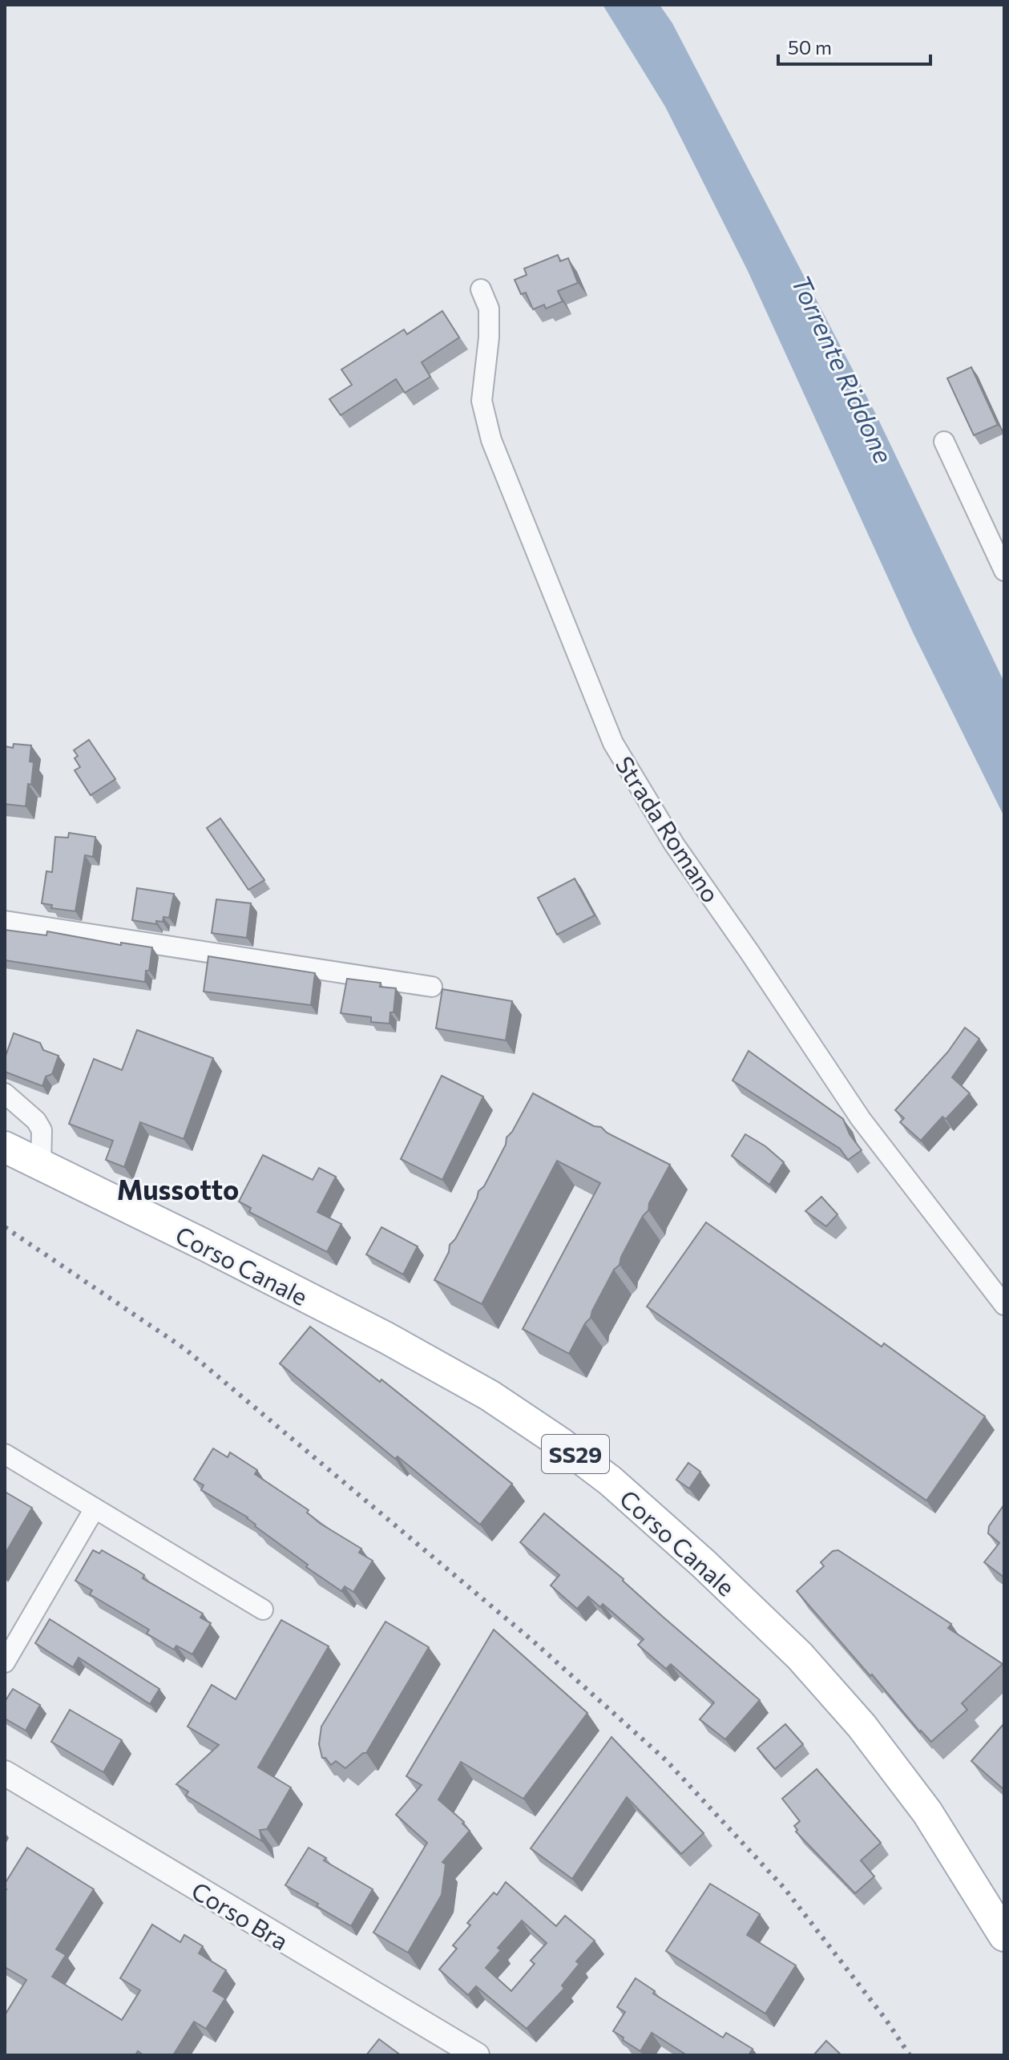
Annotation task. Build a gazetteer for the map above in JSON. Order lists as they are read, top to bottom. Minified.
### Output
{"streets":{"main road":["Corso Canale","SS29"],"street":["Strada Romano","Corso Bra"]},"districts":["Mussotto"],"water":["Torrente Riddone"],"scale_bar":"50 m"}
